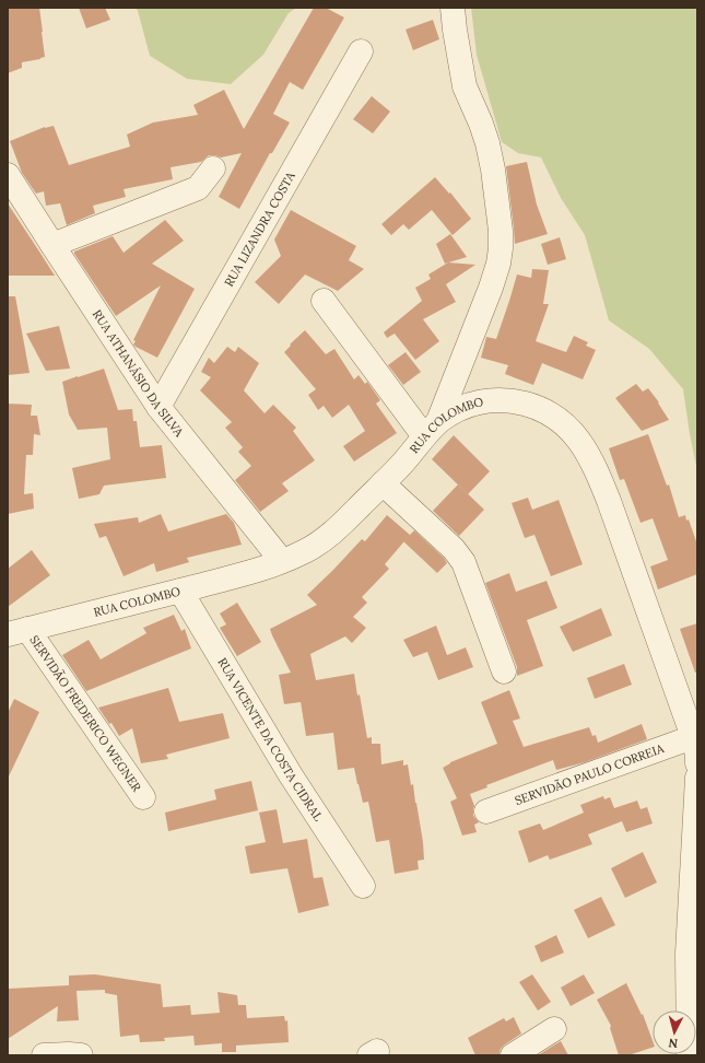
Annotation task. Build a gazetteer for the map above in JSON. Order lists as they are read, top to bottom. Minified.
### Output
{"streets":{"street":["RUA LIZANDRA COSTA","RUA ATHANÁSIO DA SILVA","RUA COLOMBO","SERVIDÃO FREDERICO WEGNER","RUA VICENTE DA COSTA CIDRAL","SERVIDÃO PAULO CORREIA"]},"crossings":[["RUA LIZANDRA COSTA","RUA ATHANÁSIO DA SILVA"],["RUA ATHANÁSIO DA SILVA","RUA COLOMBO"],["RUA COLOMBO","SERVIDÃO FREDERICO WEGNER"],["RUA COLOMBO","RUA VICENTE DA COSTA CIDRAL"],["RUA COLOMBO","SERVIDÃO PAULO CORREIA"]],"north":"bottom"}
